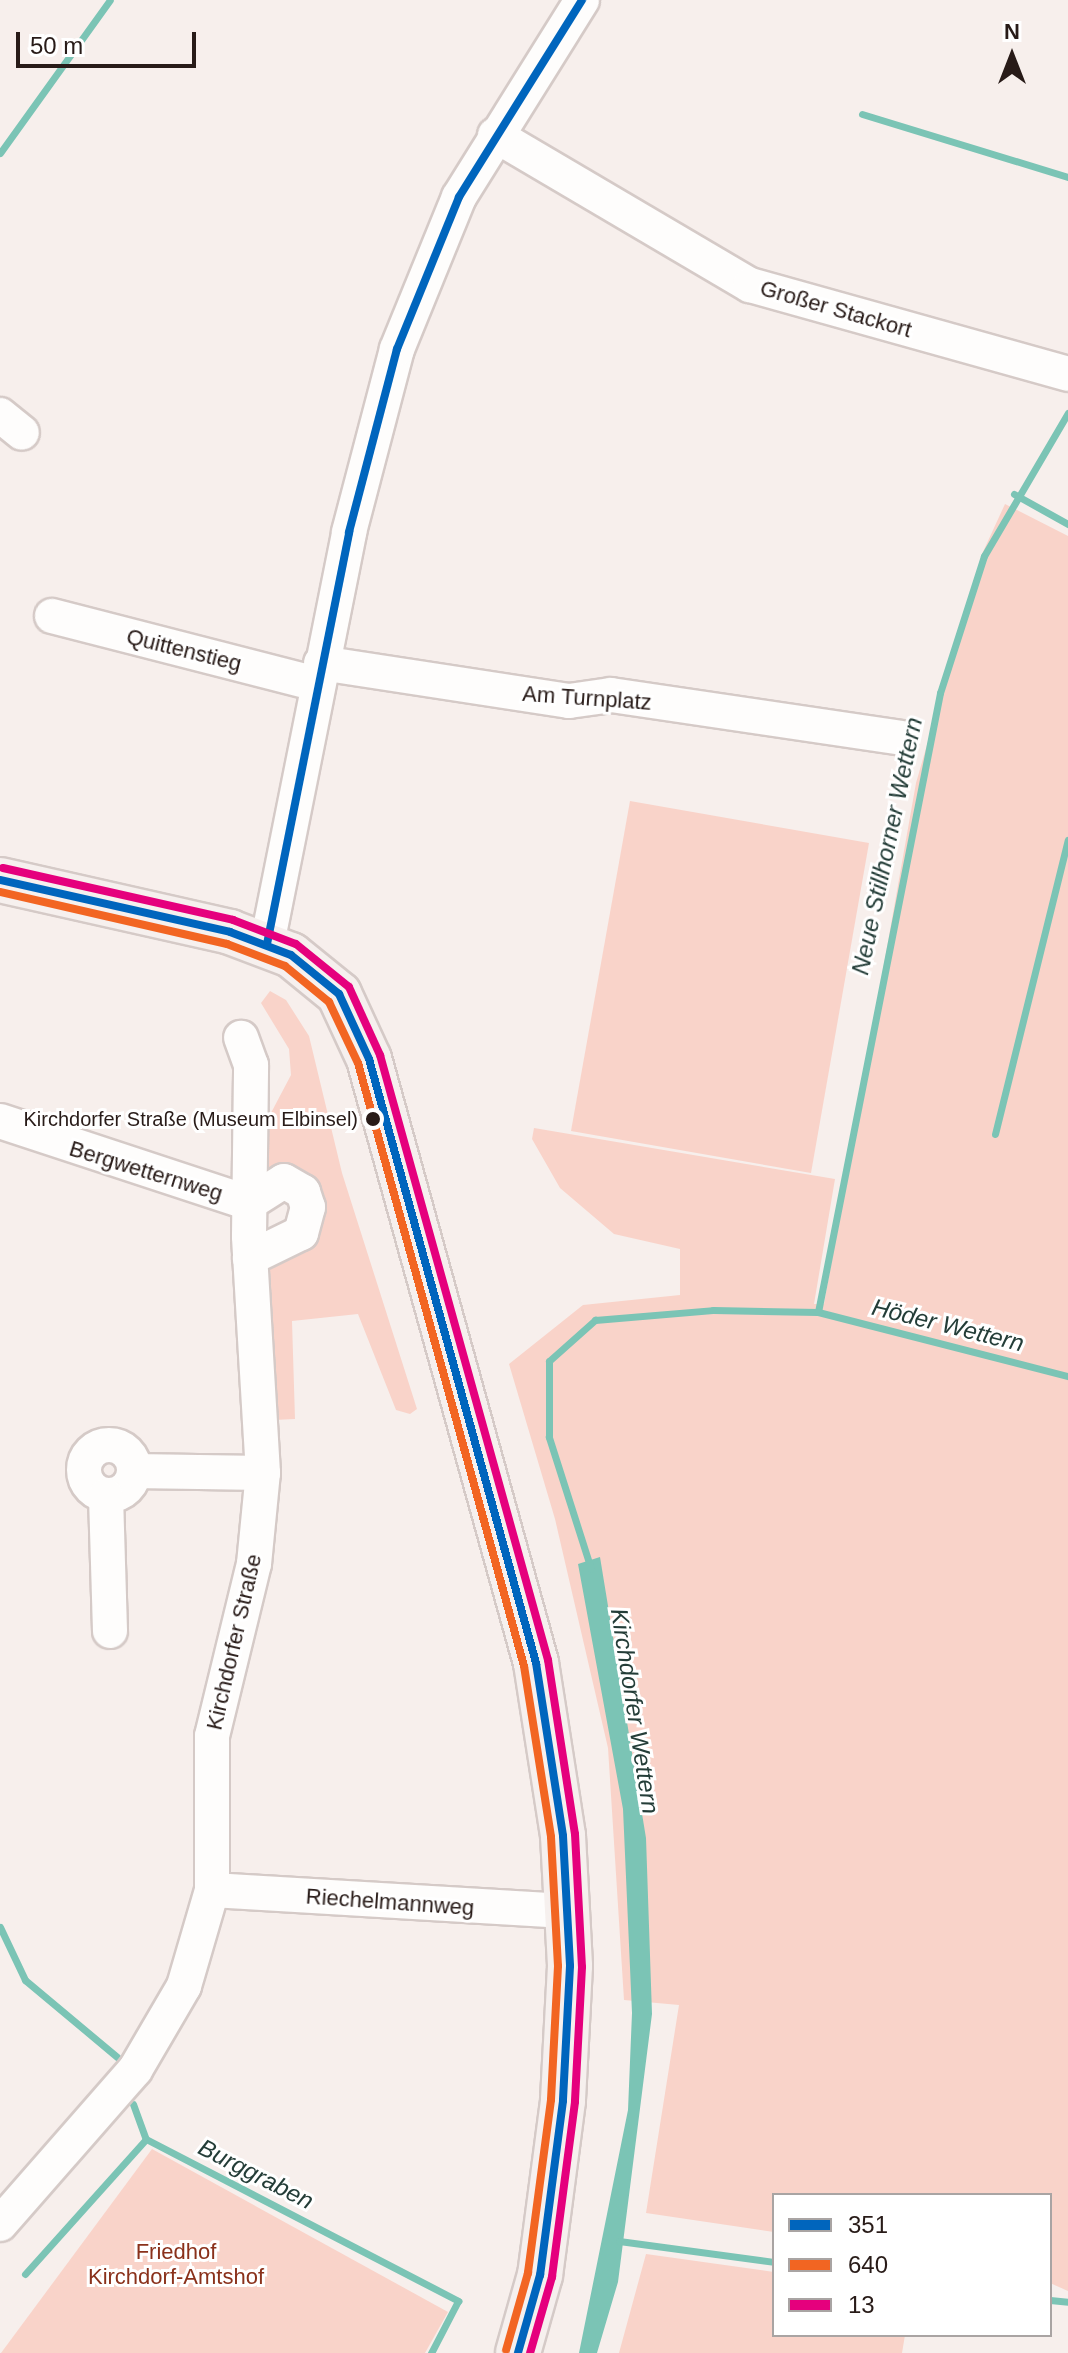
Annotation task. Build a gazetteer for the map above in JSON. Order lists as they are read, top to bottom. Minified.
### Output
{"streets":{"street":["Großer Stackort","Quittenstieg","Am Turnplatz","Bergwetternweg","Kirchdorfer Straße","Riechelmannweg"]},"crossings":[["Quittenstieg","Am Turnplatz"],["Bergwetternweg","Kirchdorfer Straße"],["Kirchdorfer Straße","Riechelmannweg"]],"water":["Neue Stillhorner Wettern","Höder Wettern","Kirchdorfer Wettern","Burggraben"],"parks":["Friedhof Kirchdorf-Amtshof"],"places":["Kirchdorfer Straße (Museum Elbinsel)"],"lines":["transit line 351","transit line 13","transit line 640"],"legend":["351","640","13"],"scale_bar":"50 m","north":"top"}
